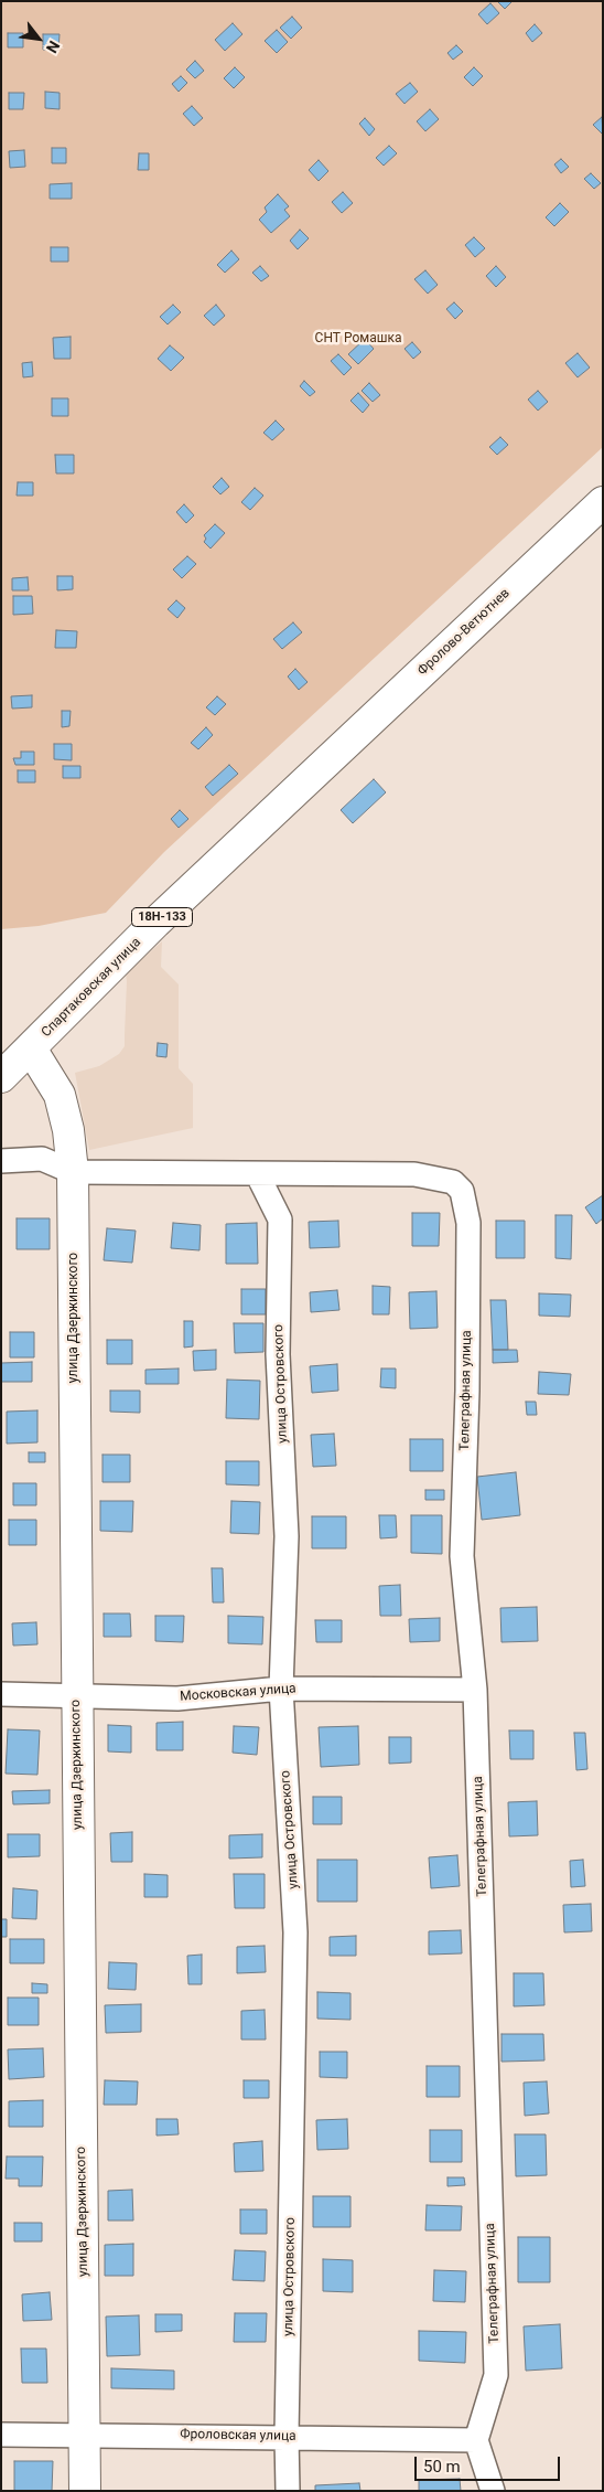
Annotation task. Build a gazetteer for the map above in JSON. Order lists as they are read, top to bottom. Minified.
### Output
{"streets":{"street":["Фролово-Ветютнев","18Н-133","Спартаковская улица","улица Дзержинского","улица Островского","Телеграфная улица","Московская улица","Фроловская улица"]},"crossings":[["Фролово-Ветютнев","Спартаковская улица"],["Спартаковская улица","улица Дзержинского"],["улица Дзержинского","Московская улица"],["улица Дзержинского","Фроловская улица"],["улица Островского","Телеграфная улица"],["улица Островского","Московская улица"],["улица Островского","Фроловская улица"],["Телеграфная улица","Московская улица"],["Телеграфная улица","Фроловская улица"]],"parks":["СНТ Ромашка"],"scale_bar":"50 m","north":"bottom right"}
